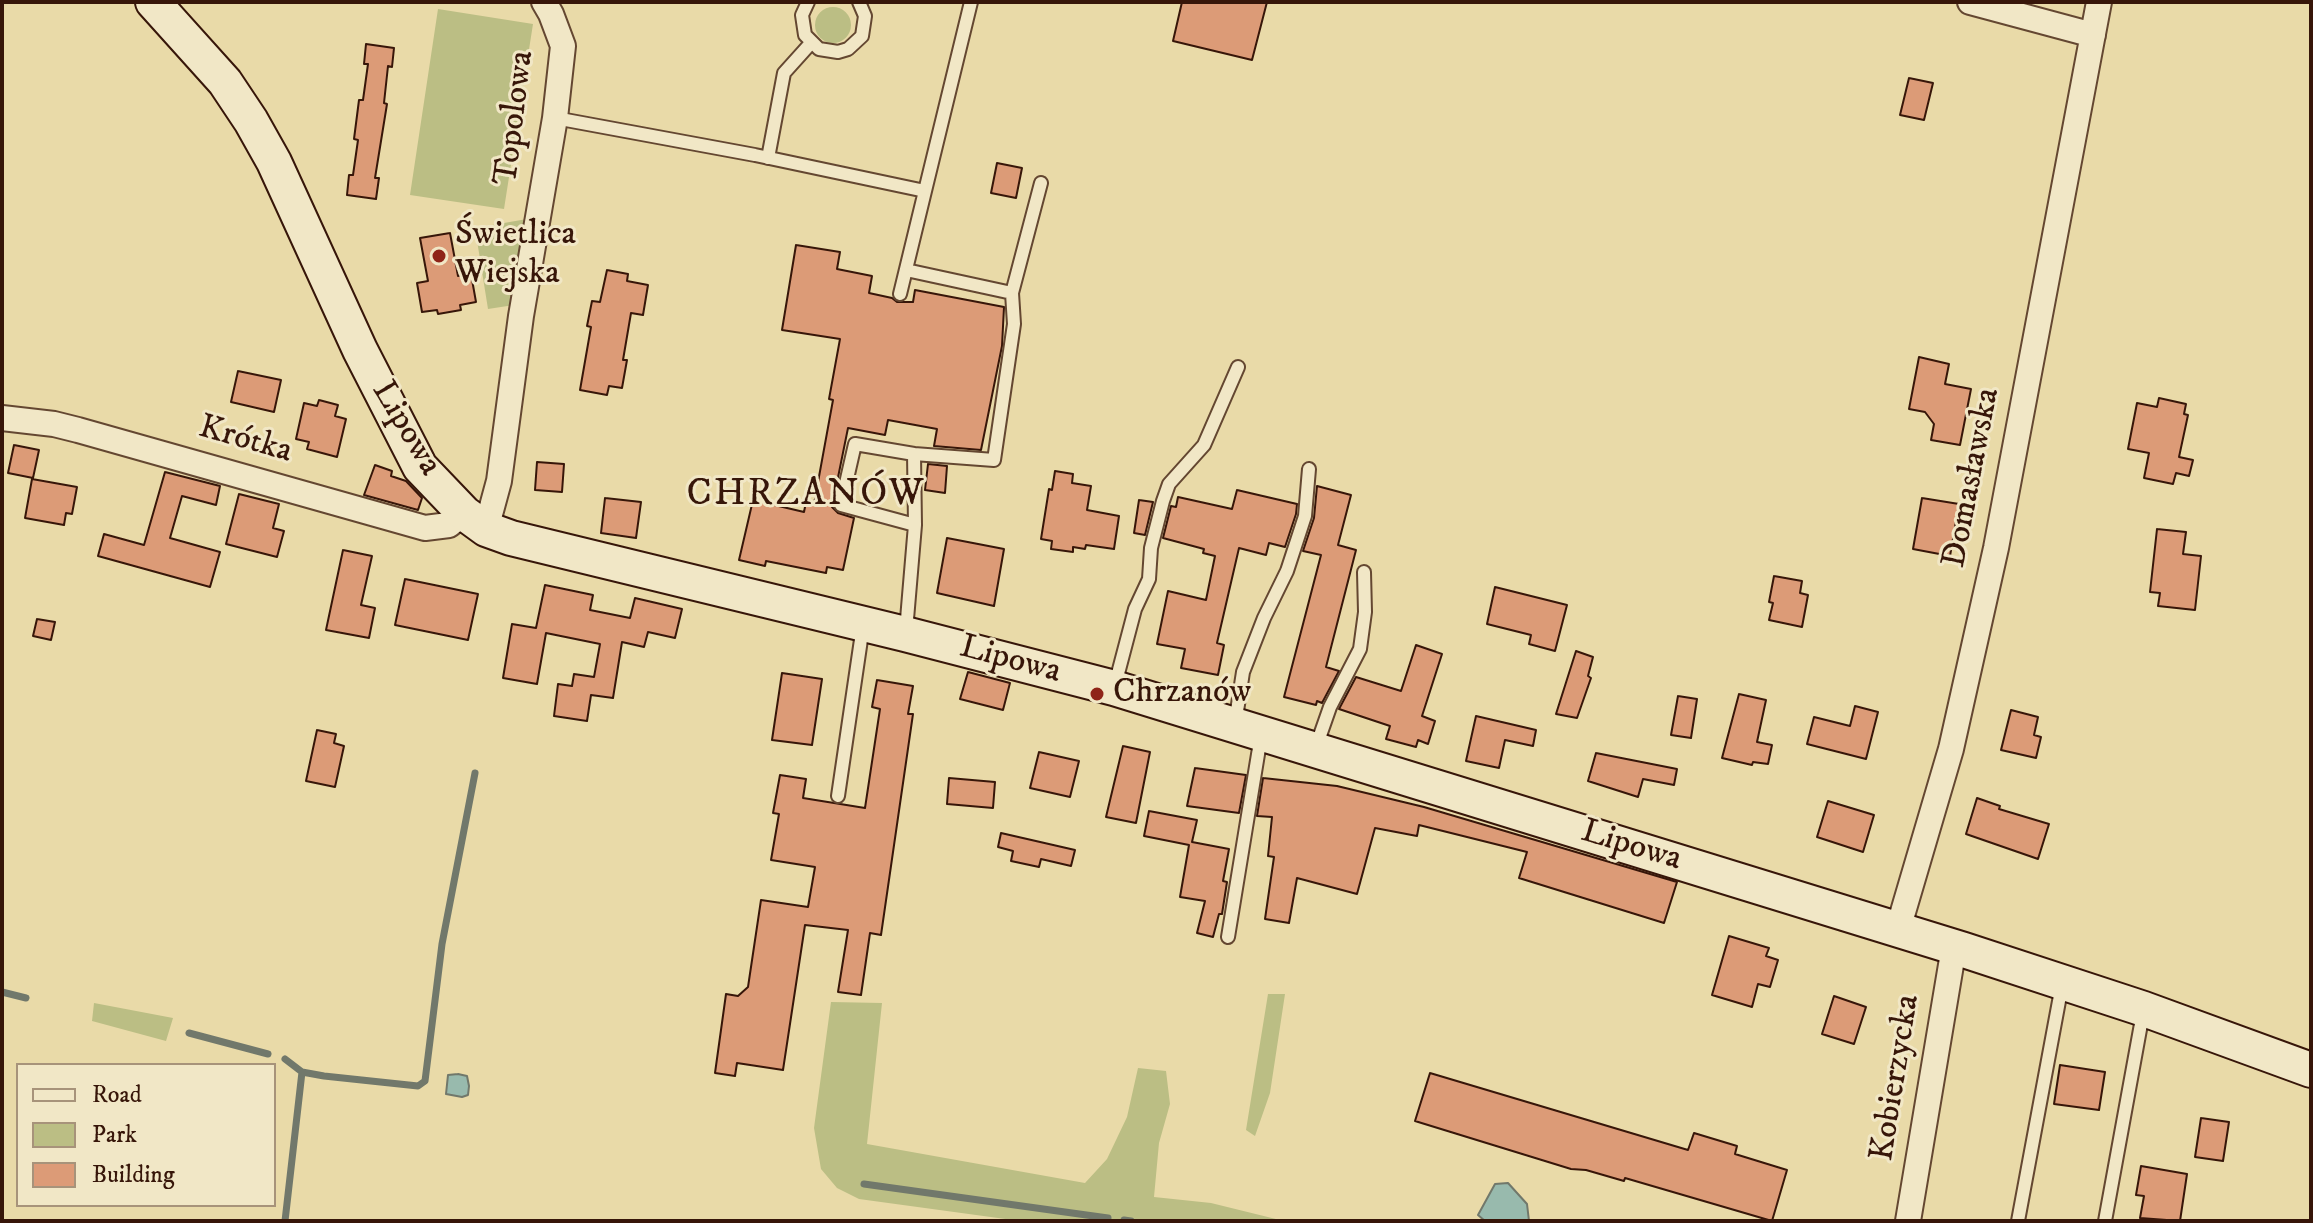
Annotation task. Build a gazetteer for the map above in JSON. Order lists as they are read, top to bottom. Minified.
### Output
{"streets":{"street":["Topolowa","Lipowa","Krótka","Domasławska","Kobierzycka"]},"crossings":[["Topolowa","Lipowa"],["Topolowa","Krótka"],["Lipowa","Krótka"],["Lipowa","Domasławska"],["Lipowa","Kobierzycka"]],"districts":["CHRZANÓW"],"places":["Świetlica Wiejska","Chrzanów"],"legend":["Road","Park","Building"]}
